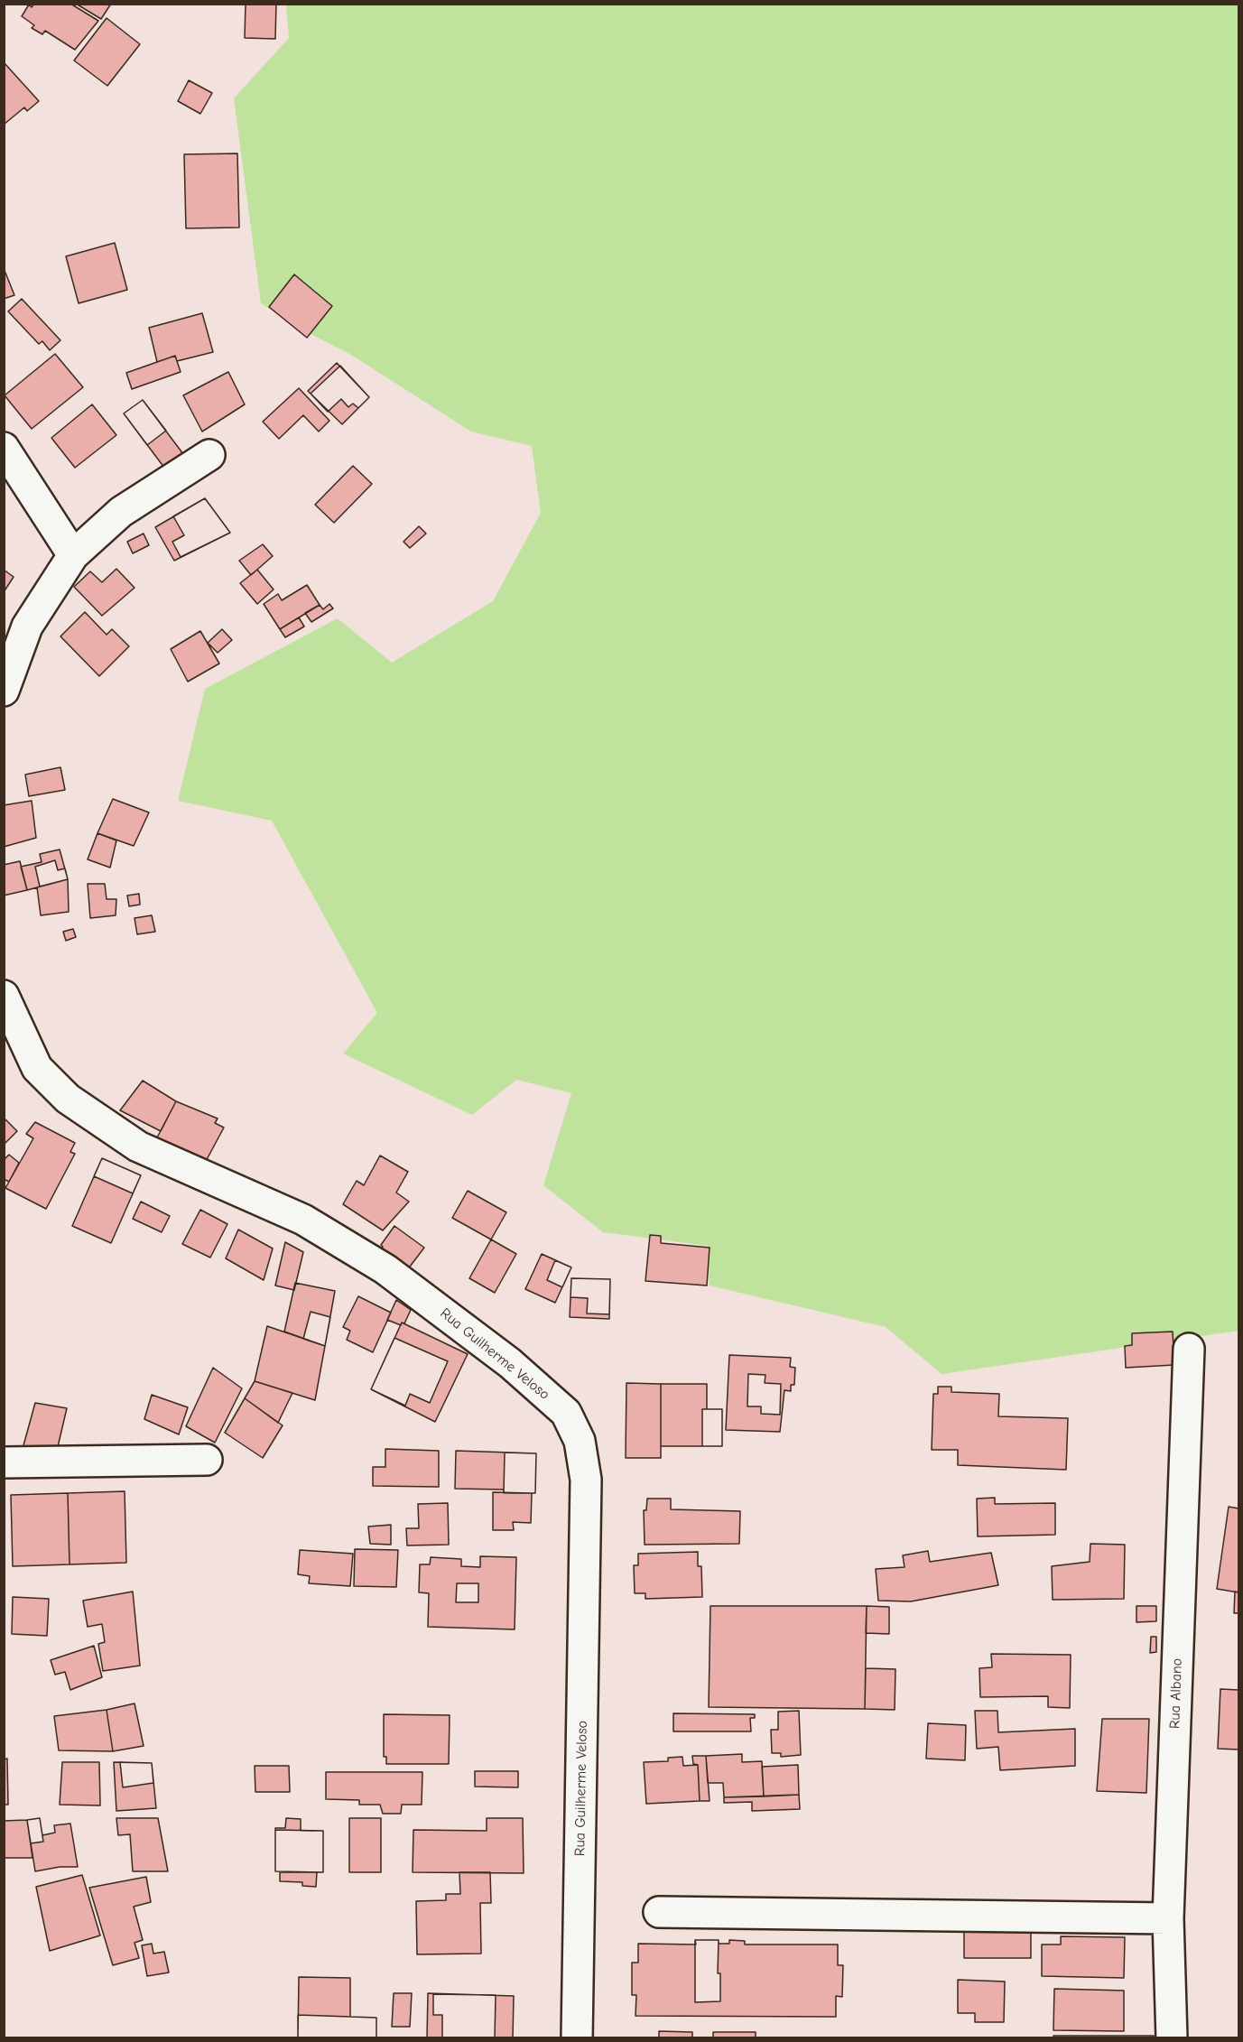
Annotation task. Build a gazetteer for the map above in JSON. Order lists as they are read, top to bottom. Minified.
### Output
{"streets":{"street":["Rua Guilherme Veloso","Rua Albano"]}}
